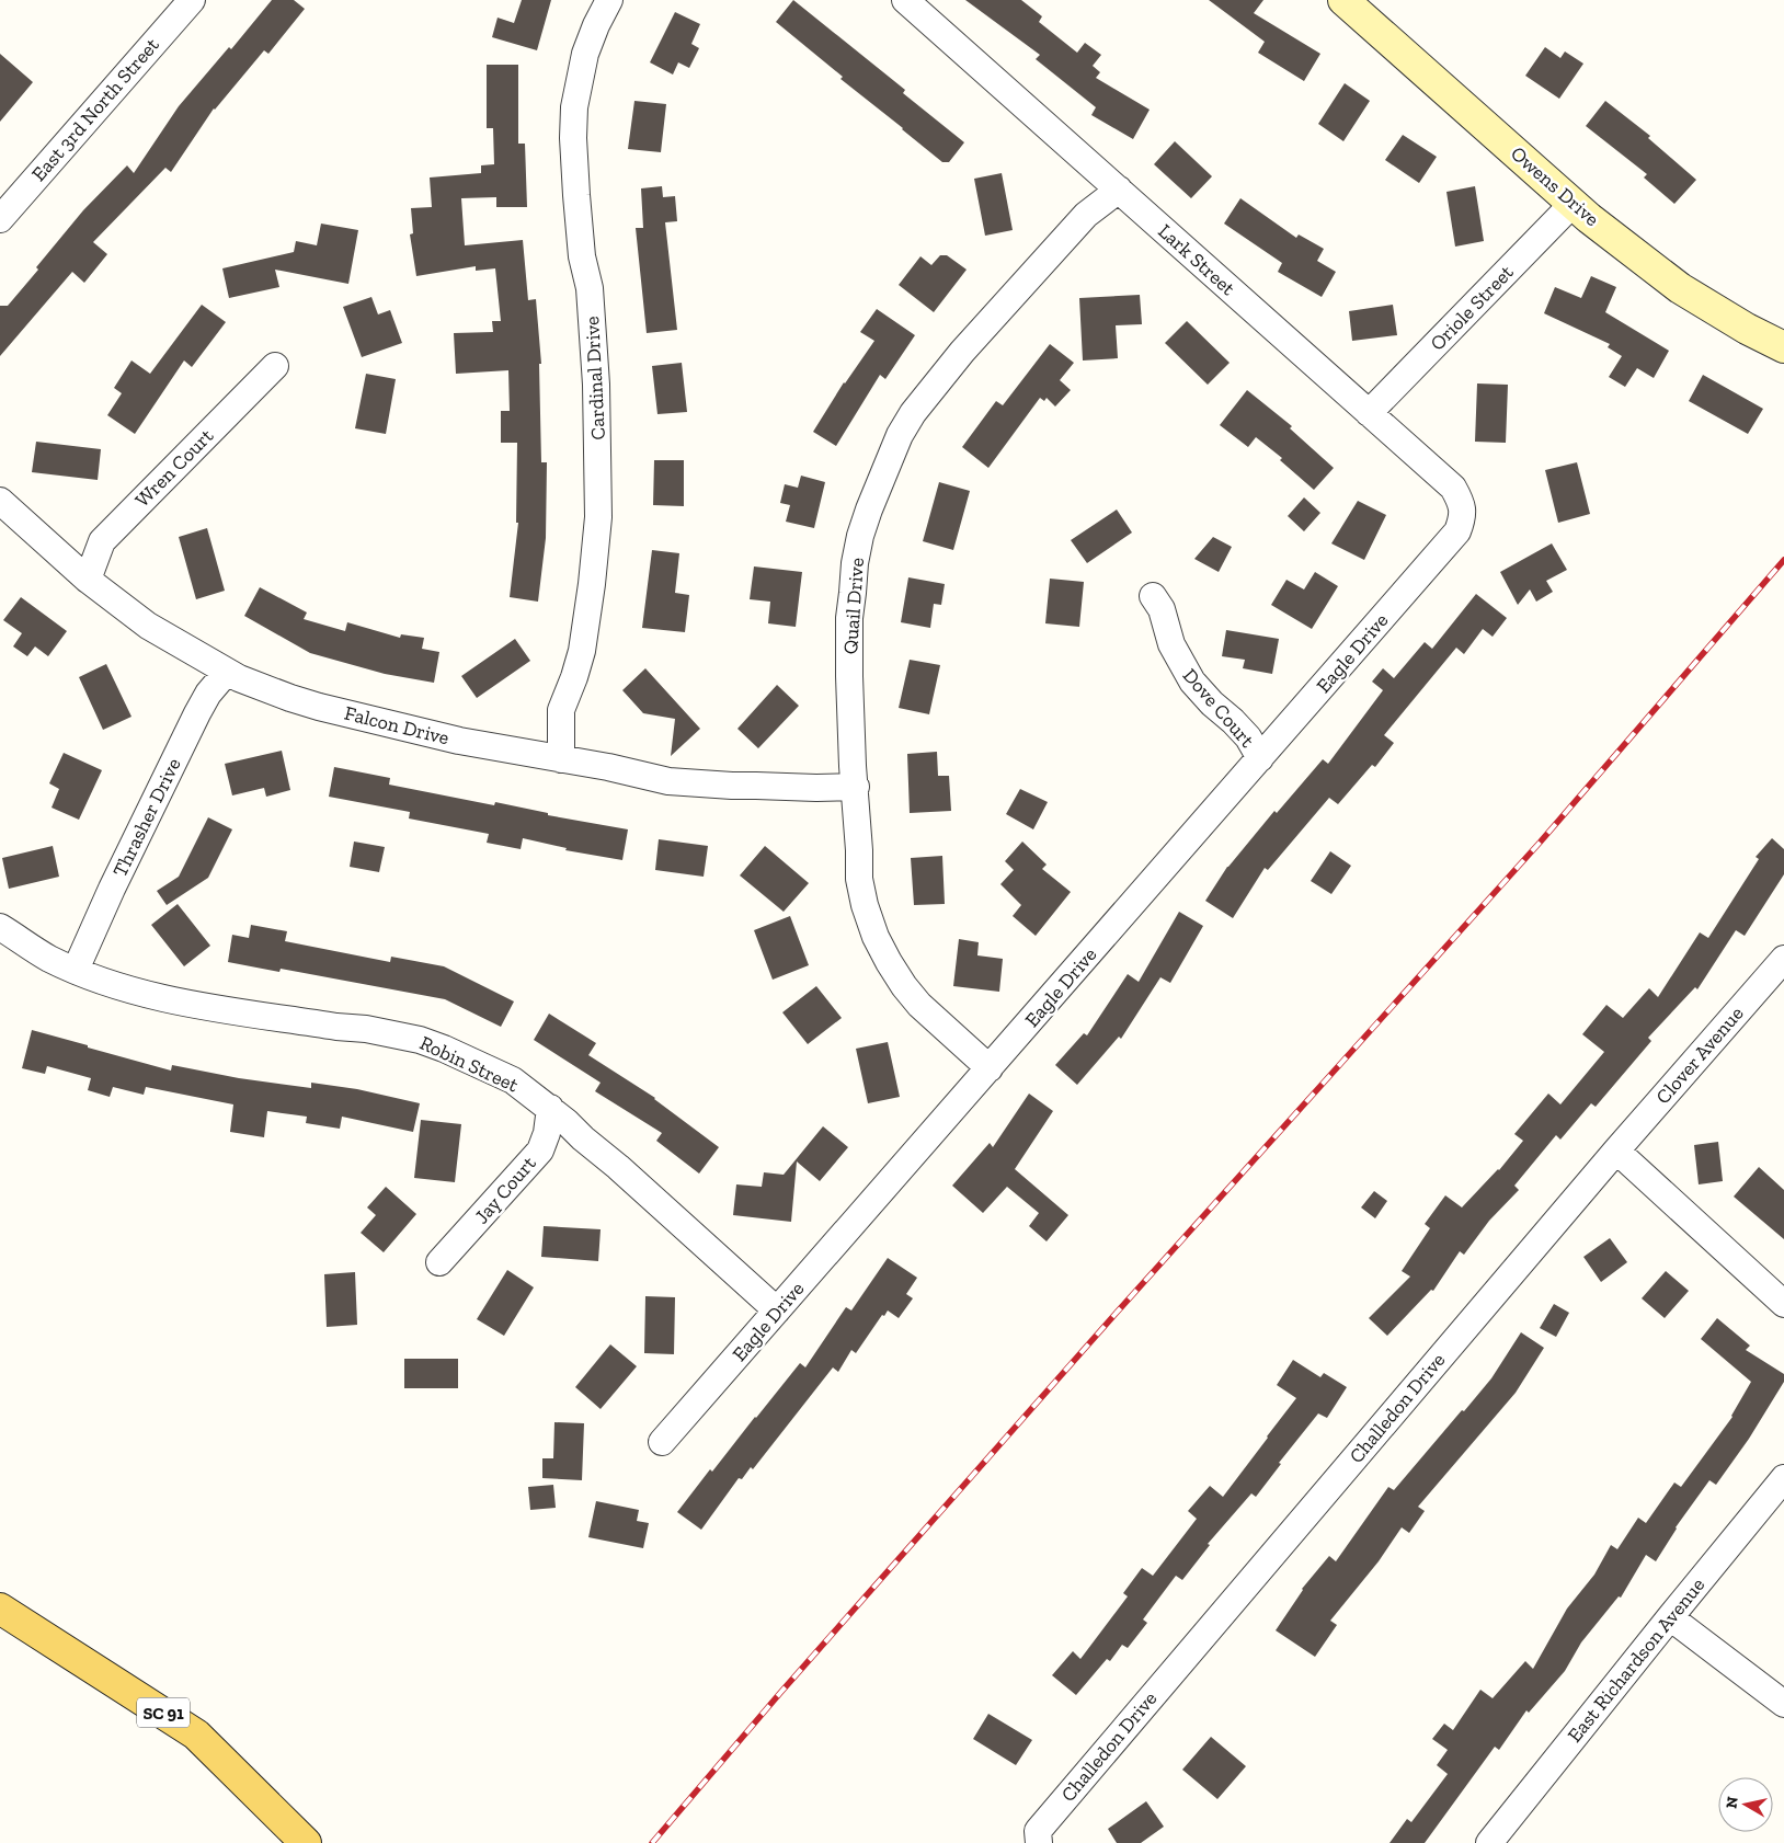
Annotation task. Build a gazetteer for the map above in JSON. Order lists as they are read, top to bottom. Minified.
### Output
{"streets":{"main road":["SC 91"],"street":["East 3rd North Street","Owens Drive","Lark Street","Oriole Street","Cardinal Drive","Wren Court","Quail Drive","Eagle Drive","Dove Court","Falcon Drive","Thrasher Drive","Clover Avenue","Robin Street","Jay Court","Challedon Drive","East Richardson Avenue"]},"crossings":[["Owens Drive","Oriole Street"],["Lark Street","Oriole Street"],["Lark Street","Quail Drive"],["Lark Street","Eagle Drive"],["Cardinal Drive","Falcon Drive"],["Wren Court","Falcon Drive"],["Quail Drive","Eagle Drive"],["Quail Drive","Falcon Drive"],["Eagle Drive","Dove Court"],["Eagle Drive","Robin Street"],["Falcon Drive","Thrasher Drive"],["Thrasher Drive","Robin Street"],["Clover Avenue","Challedon Drive"],["Robin Street","Jay Court"]],"north":"left"}
